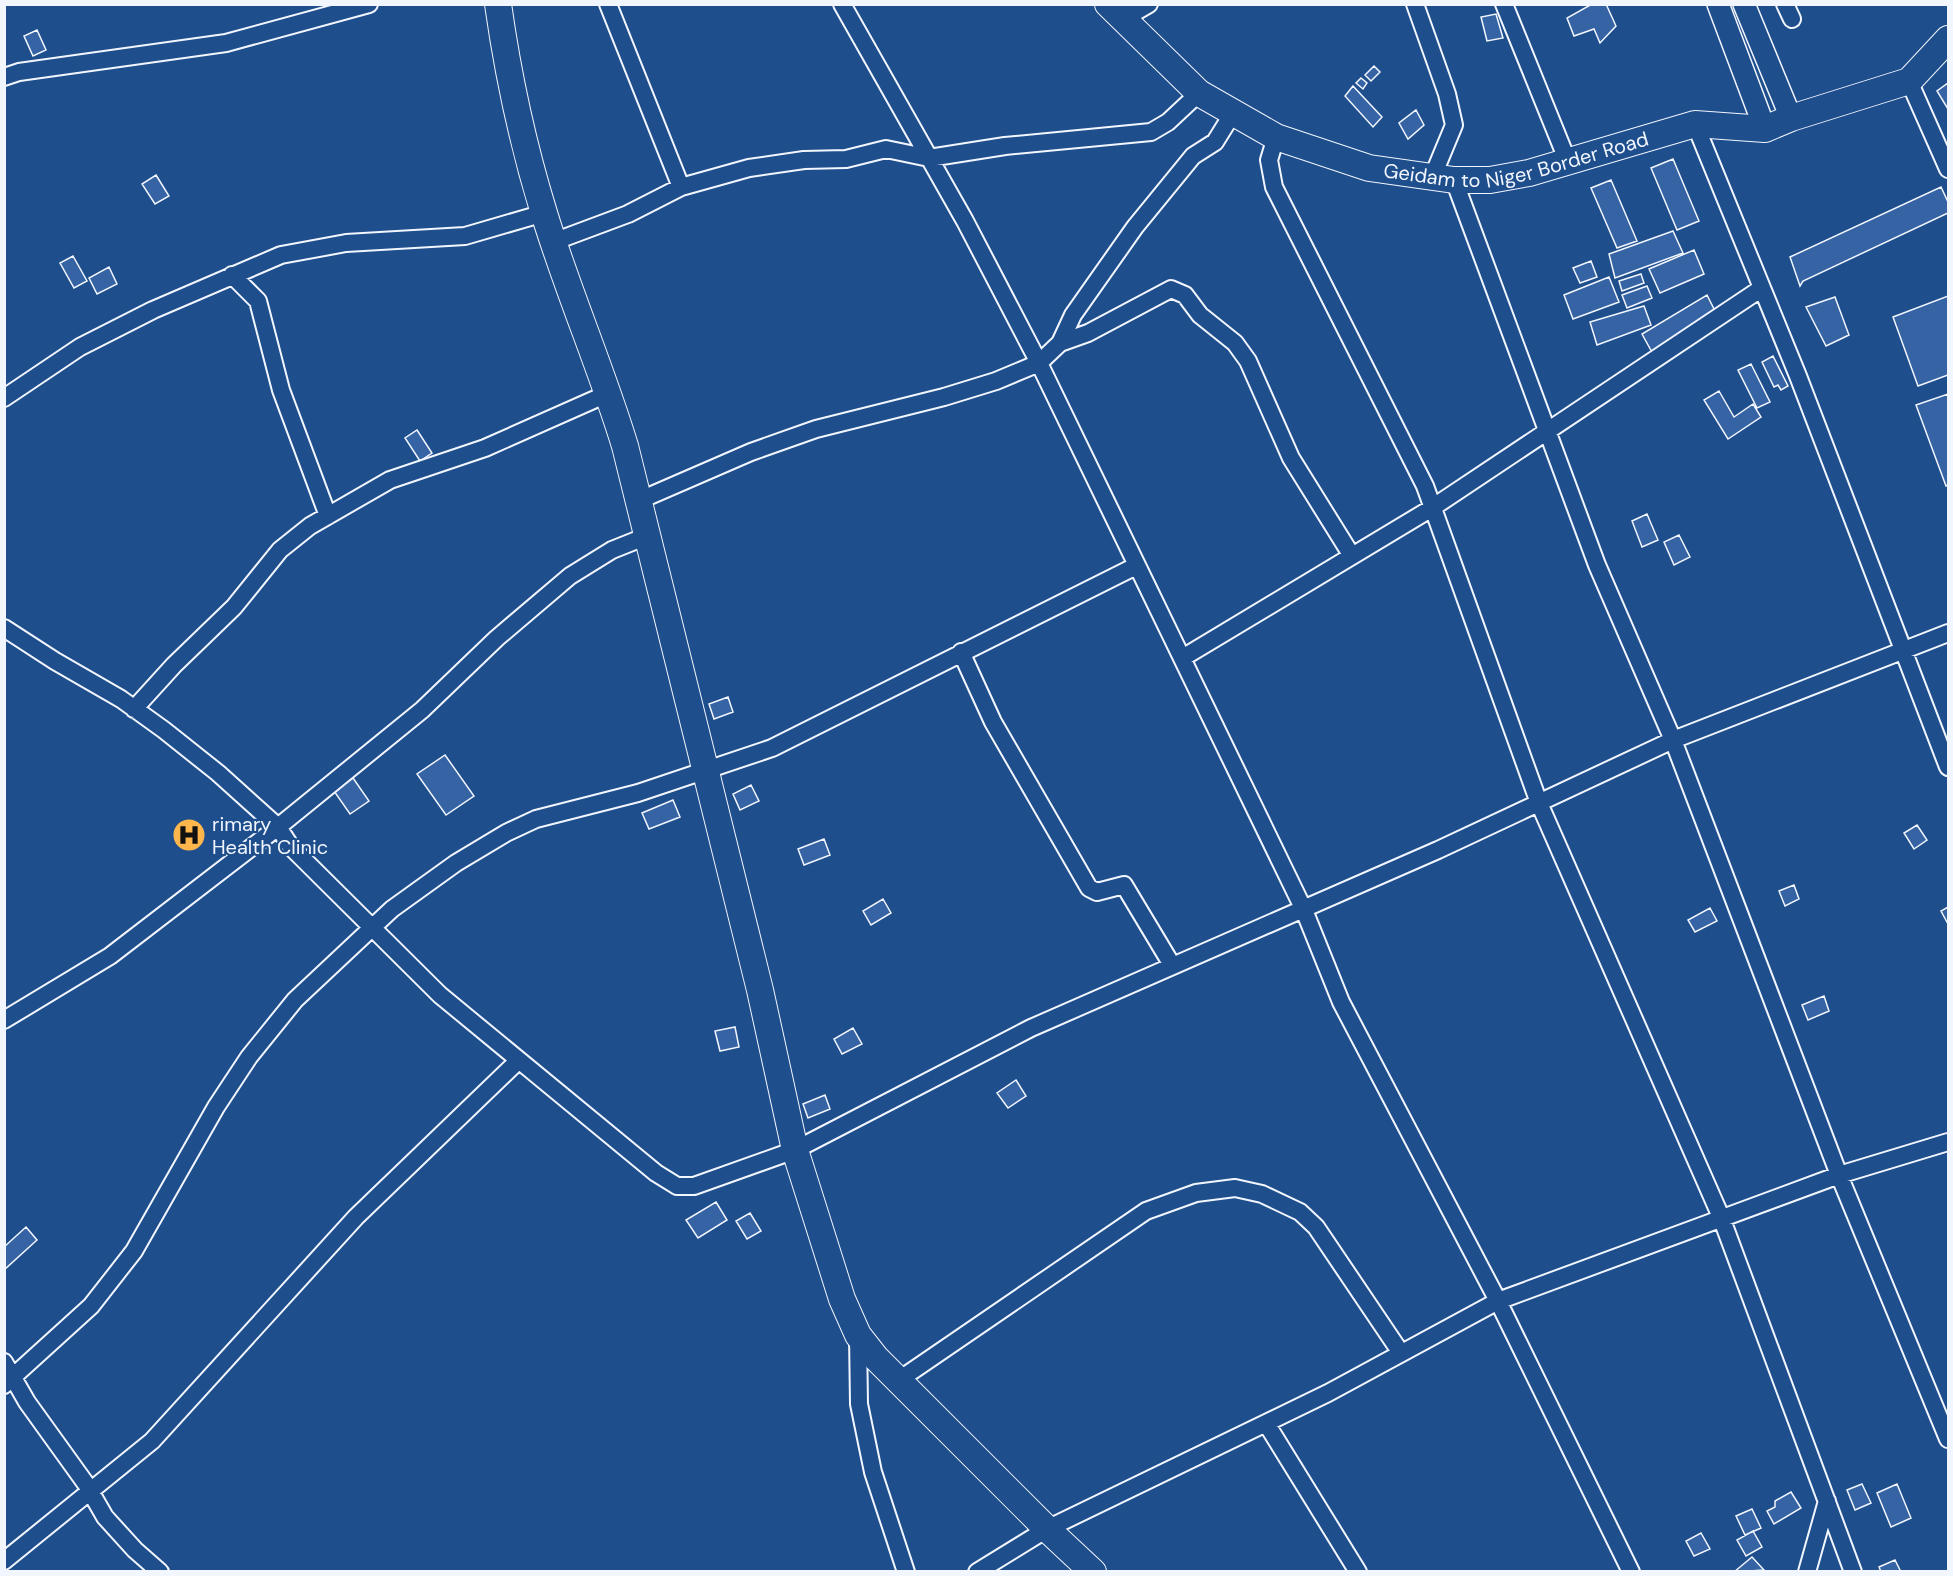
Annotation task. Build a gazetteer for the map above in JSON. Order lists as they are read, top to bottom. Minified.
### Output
{"streets":{"main road":["Geidam to Niger Border Road"]},"places":{"hospital":["rimary Health Clinic"]}}
